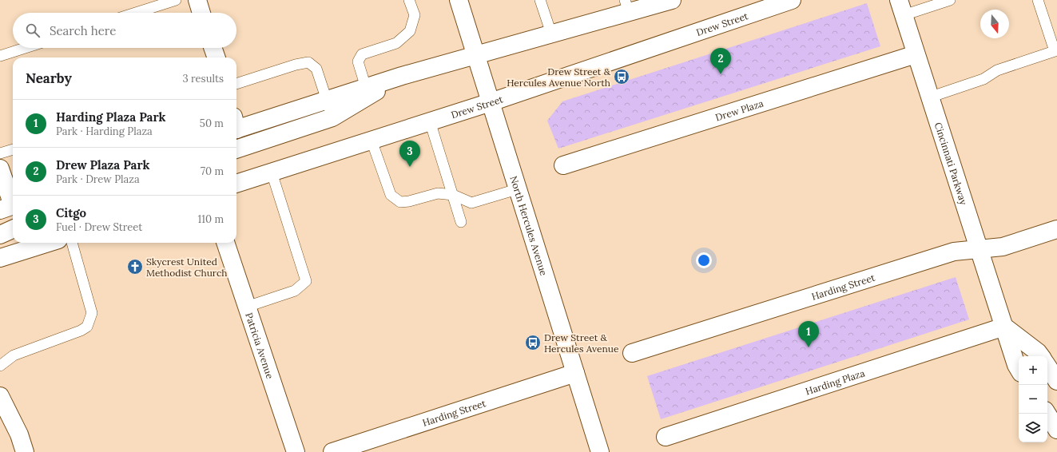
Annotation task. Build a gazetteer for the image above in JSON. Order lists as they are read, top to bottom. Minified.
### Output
{"streets":{"street":["Drew Street","Drew Plaza","Cincinnati Parkway","North Hercules Avenue","Harding Street","Patricia Avenue","Harding Plaza"]},"crossings":[["Drew Street","North Hercules Avenue"],["Drew Plaza","Cincinnati Parkway"],["Cincinnati Parkway","Harding Street"],["Cincinnati Parkway","Harding Plaza"],["North Hercules Avenue","Harding Street"]],"places":{"bus stop":["Drew Street & Hercules Avenue North","Drew Street & Hercules Avenue"],"church":["Skycrest United Methodist Church"]},"north":"bottom","page":{"search":"Search here","pins":["2","3","1"],"heading":["Nearby","3 results"],"list":[{"mark":"1","name":"Harding Plaza Park","note":"Park · Harding Plaza","value":"50 m"},{"mark":"2","name":"Drew Plaza Park","note":"Park · Drew Plaza","value":"70 m"},{"mark":"3","name":"Citgo","note":"Fuel · Drew Street","value":"110 m"}],"map_buttons":["+","−"]}}
